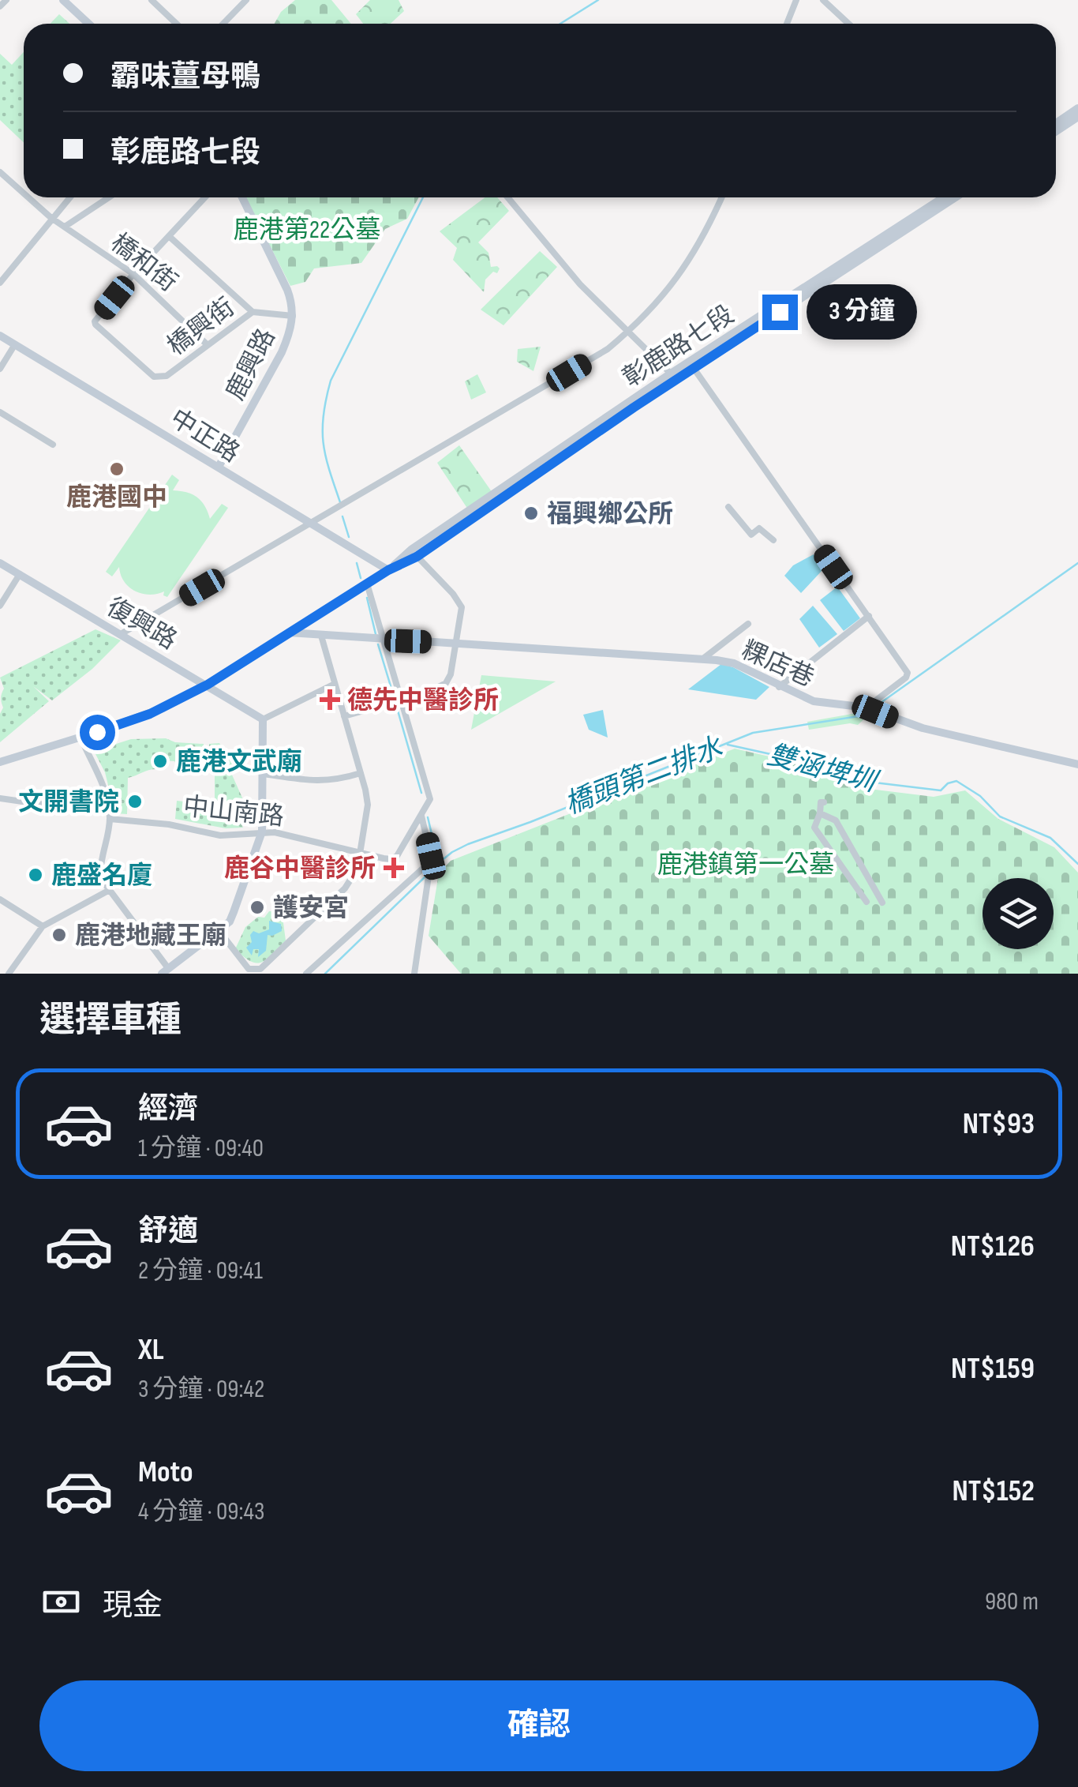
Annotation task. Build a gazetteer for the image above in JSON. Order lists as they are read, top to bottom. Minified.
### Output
{"streets":{"street":["橋和街","橋興街","彰鹿路七段","鹿興路","中正路","復興路","粿店巷","中山南路"]},"crossings":[["橋和街","橋興街"],["橋興街","鹿興路"],["彰鹿路七段","中正路"],["彰鹿路七段","復興路"],["彰鹿路七段","粿店巷"],["鹿興路","中正路"]],"water":["雙涵埤圳","橋頭第二排水"],"parks":["鹿港第22公墓","鹿港鎮第一公墓"],"places":{"other":["鹿港國中","福興鄉公所","鹿港文武廟","文開書院","鹿盛名廈","護安宮","鹿港地藏王廟"],"health":["德先中醫診所","鹿谷中醫診所"]},"page":{"banner":["霸味薑母鴨","彰鹿路七段"],"bubble":"3 分鐘","heading":"選擇車種","list":[{"name":"經濟","note":"1 分鐘 · 09:40","value":"NT$93"},{"name":"舒適","note":"2 分鐘 · 09:41","value":"NT$126"},{"name":"XL","note":"3 分鐘 · 09:42","value":"NT$159"},{"name":"Moto","note":"4 分鐘 · 09:43","value":"NT$152"}],"pay":["現金","980 m"],"buttons":"確認"}}
